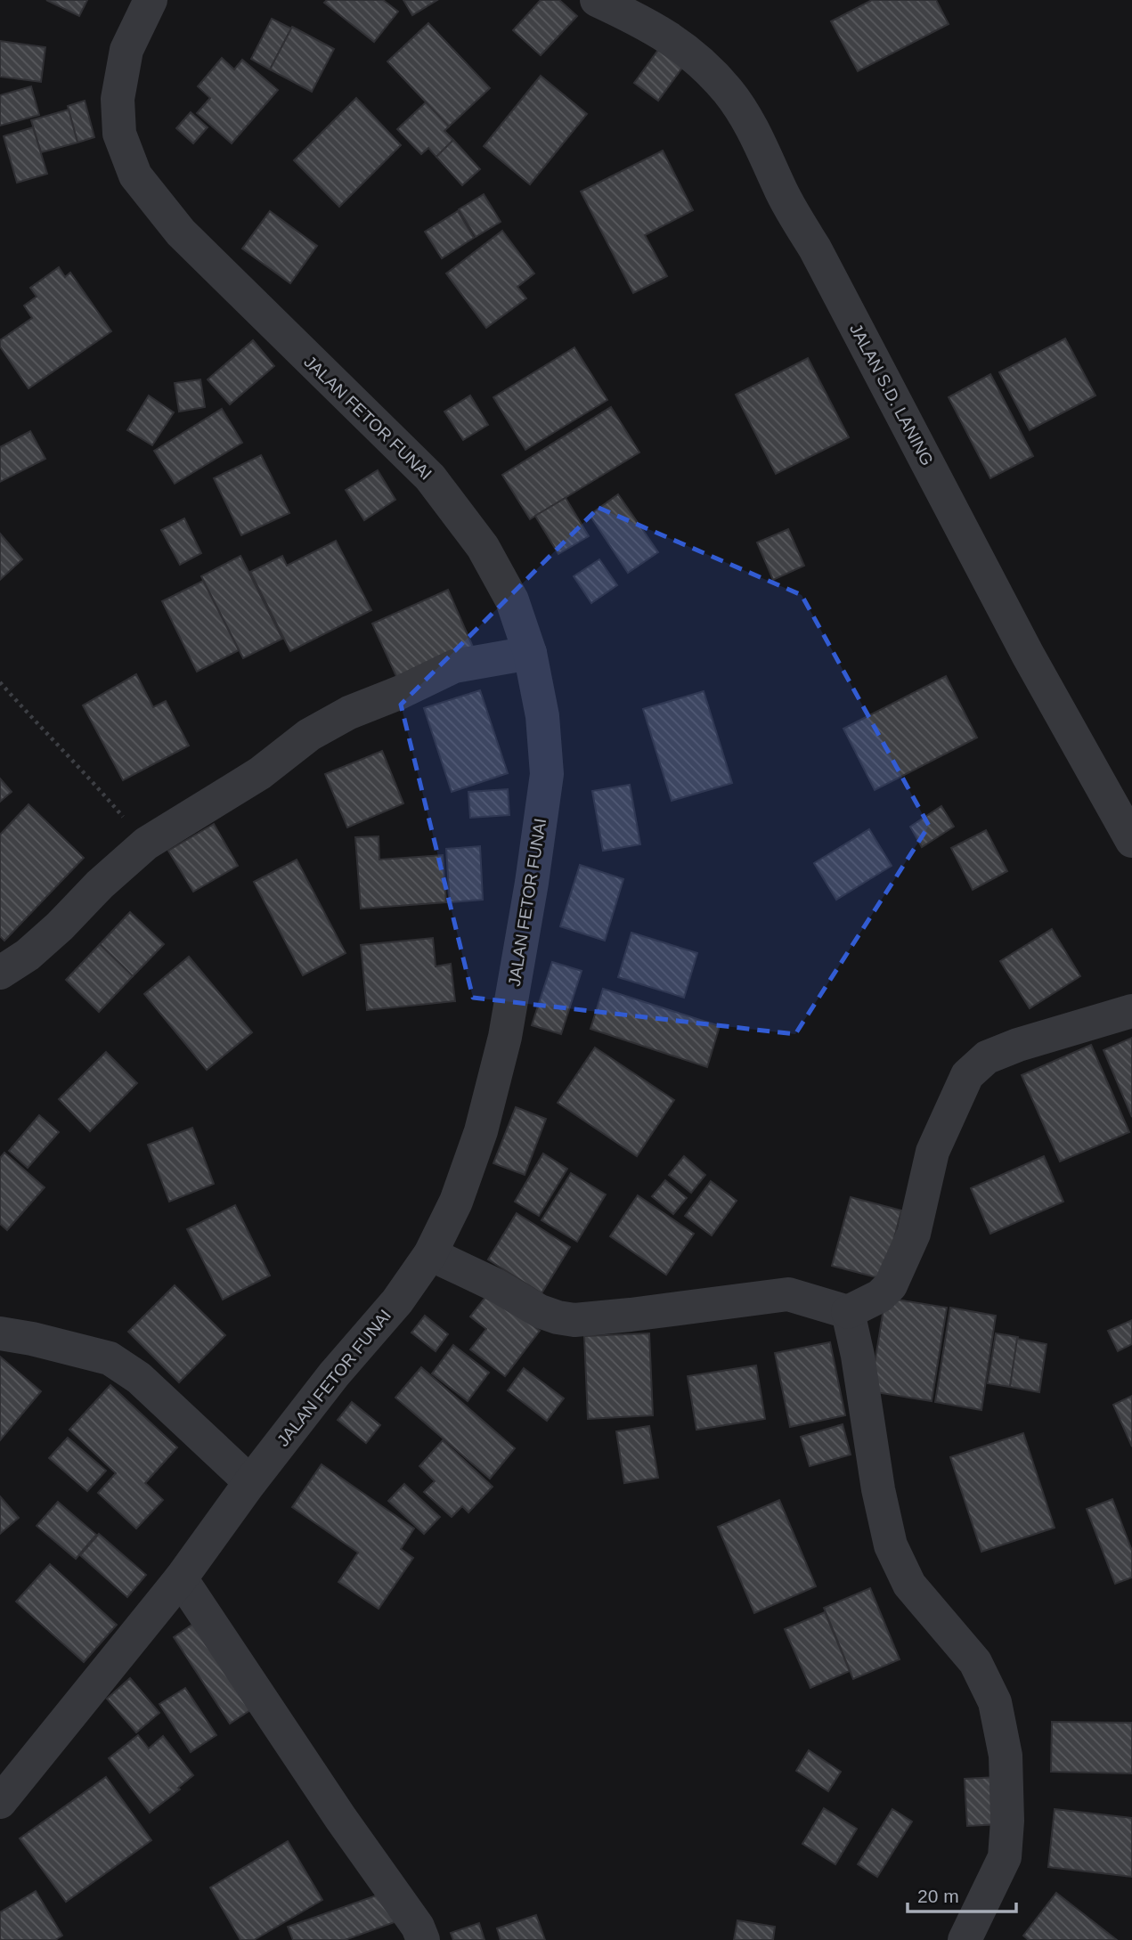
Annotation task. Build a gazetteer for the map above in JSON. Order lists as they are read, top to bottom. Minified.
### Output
{"streets":{"street":["JALAN S.D. LANING","JALAN FETOR FUNAI"]},"scale_bar":"20 m"}
